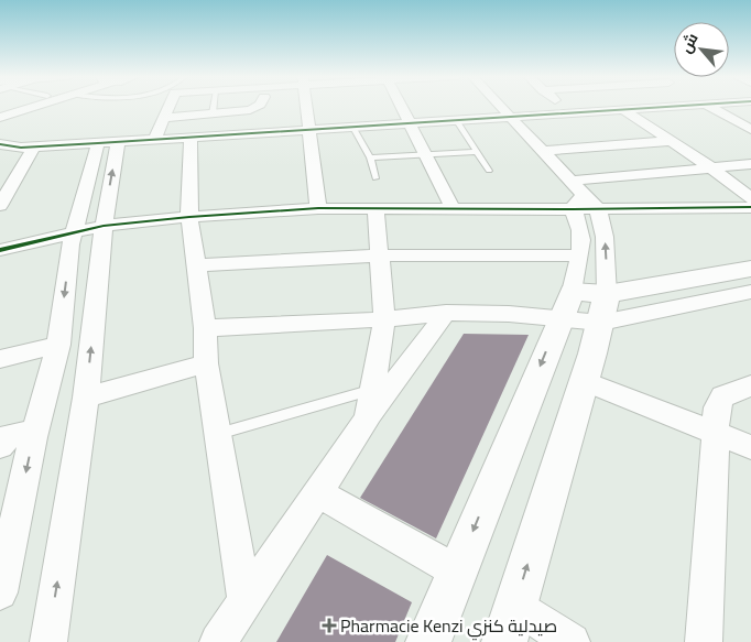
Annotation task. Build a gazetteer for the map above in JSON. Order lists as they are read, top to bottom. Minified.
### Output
{"places":{"health":["Pharmacie Kenzi صيدلية كنزي"]},"north":"top left"}
